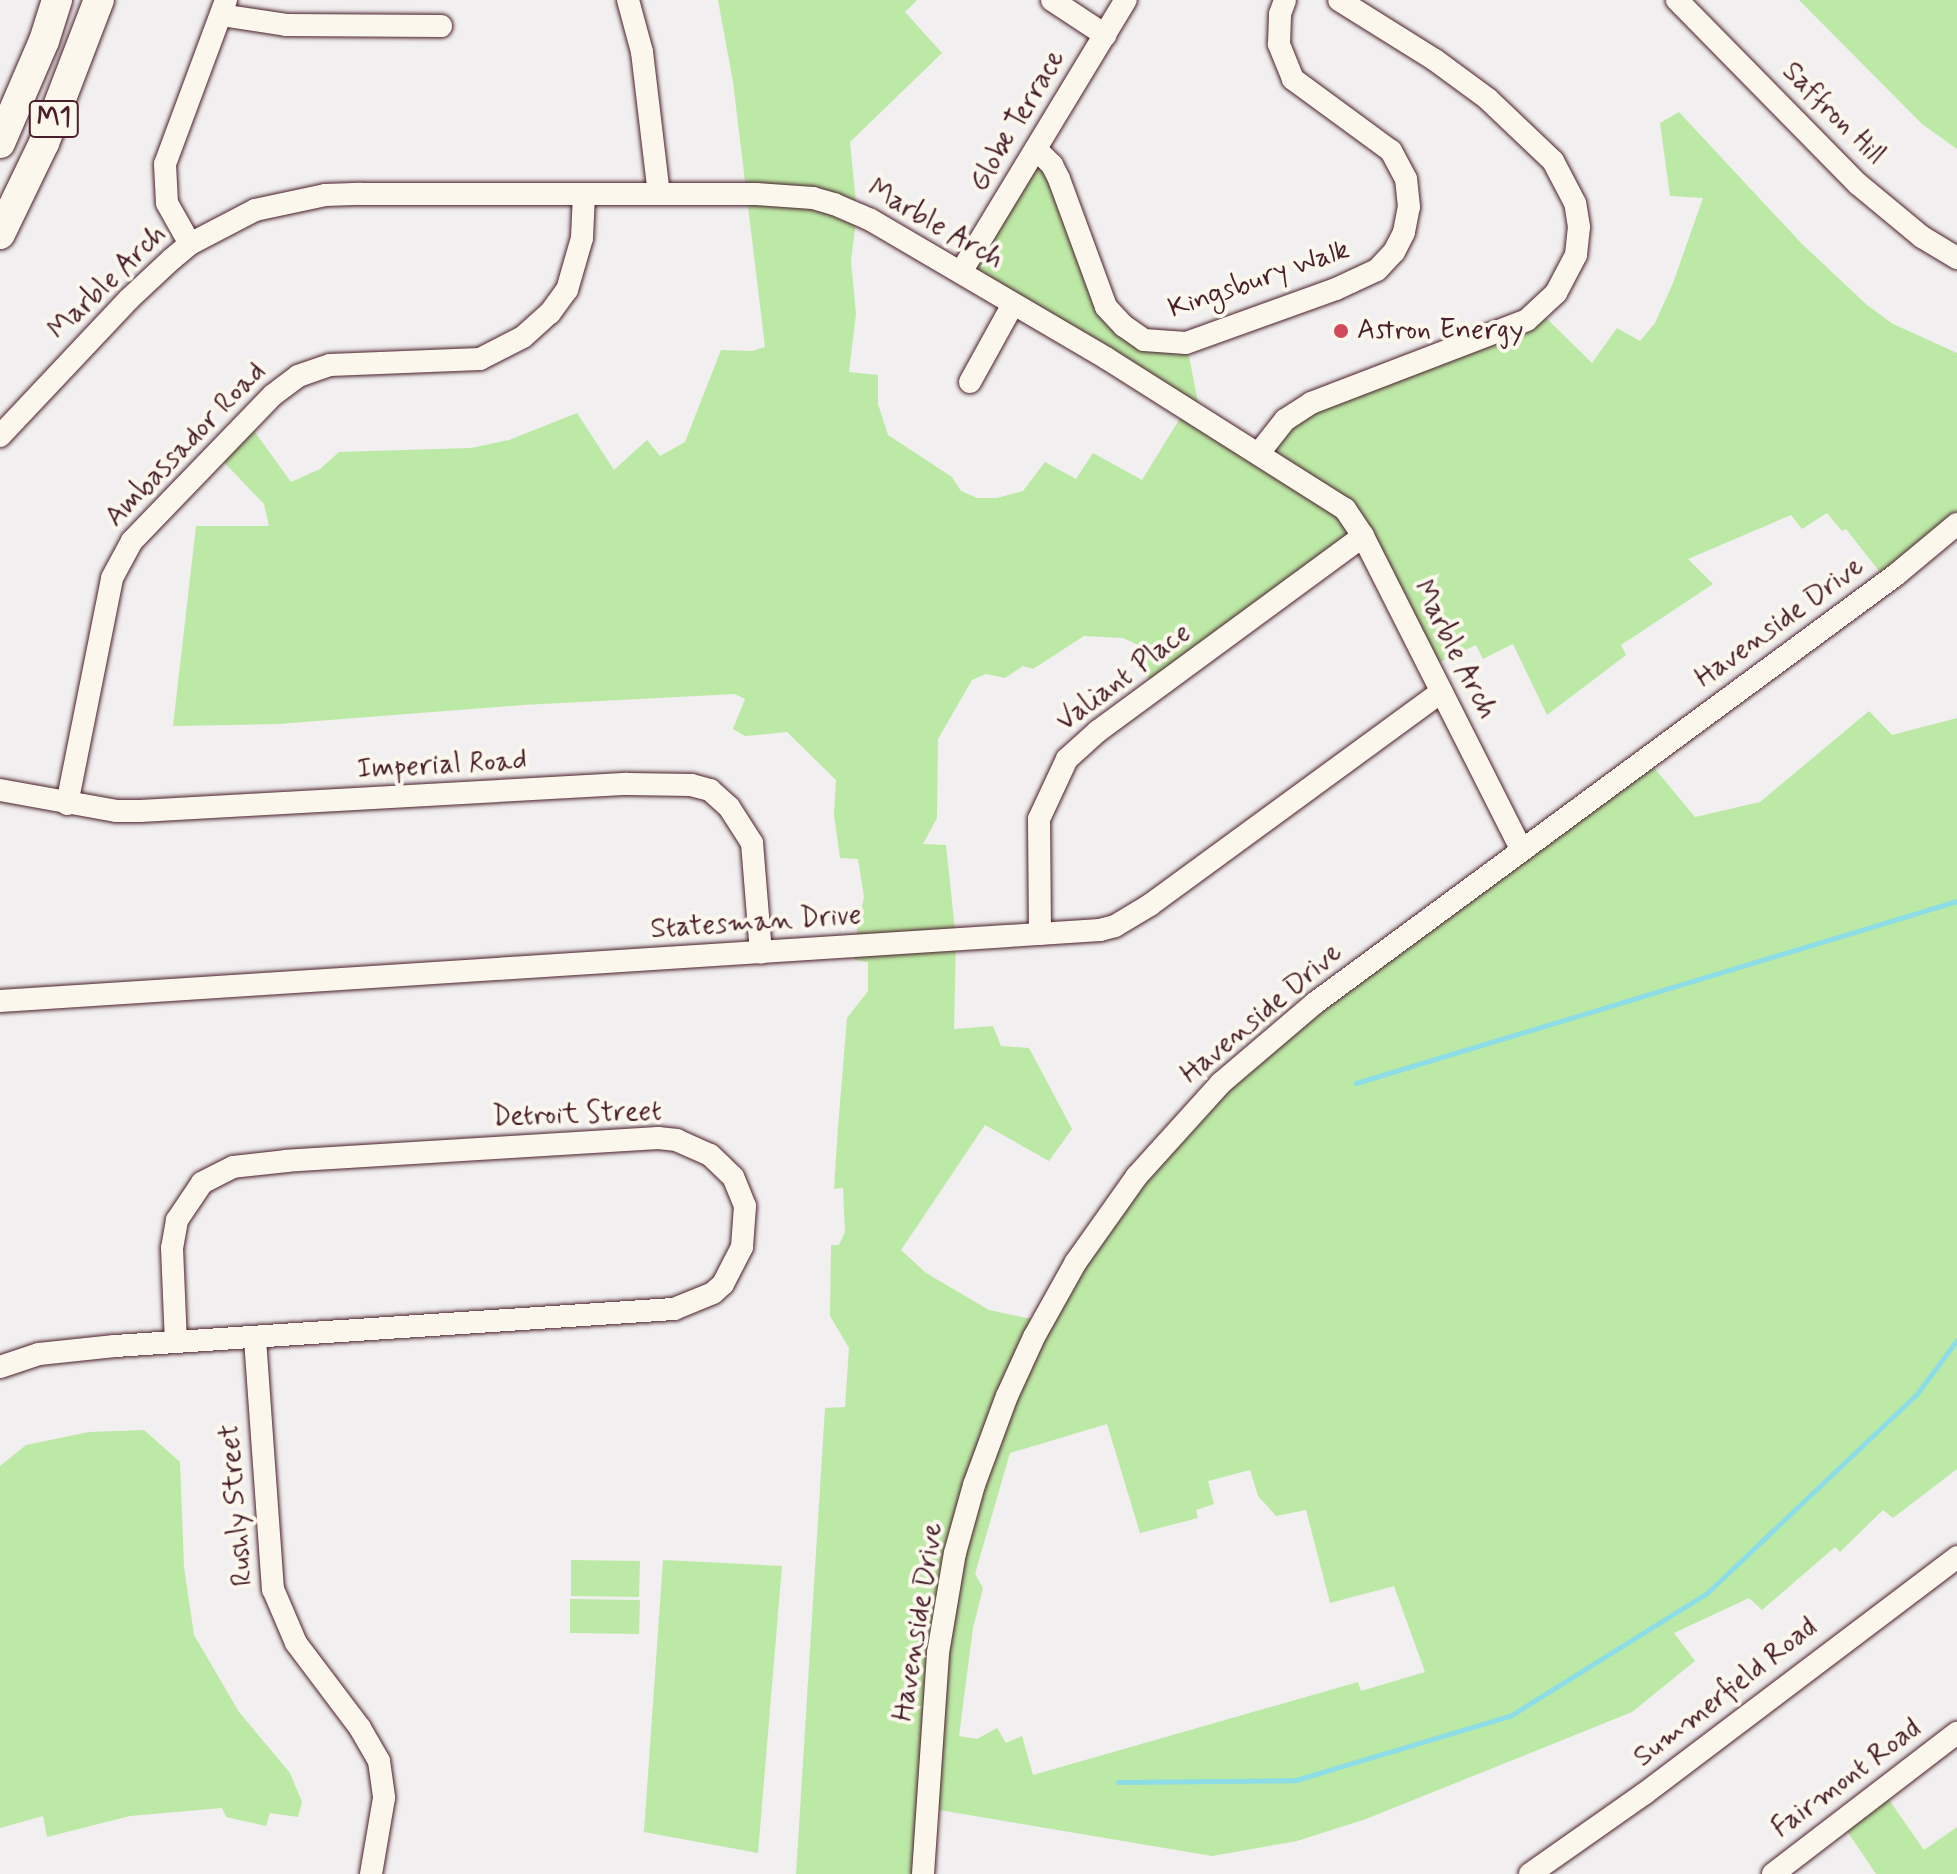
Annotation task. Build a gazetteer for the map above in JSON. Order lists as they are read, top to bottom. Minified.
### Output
{"streets":{"highway":["M1"],"street":["Saffron Hill","Globe Terrace","Marble Arch","Kingsbury Walk","Ambassador Road","Havenside Drive","Valiant Place","Imperial Road","Statesman Drive","Detroit Street","Rushly Street","Summerfield Road","Fairmont Road"]},"crossings":[["Globe Terrace","Marble Arch"],["Globe Terrace","Kingsbury Walk"],["Marble Arch","Ambassador Road"],["Marble Arch","Havenside Drive"],["Marble Arch","Valiant Place"],["Marble Arch","Statesman Drive"],["Ambassador Road","Imperial Road"],["Valiant Place","Statesman Drive"],["Imperial Road","Statesman Drive"],["Detroit Street","Rushly Street"]],"places":["Astron Energy"]}
